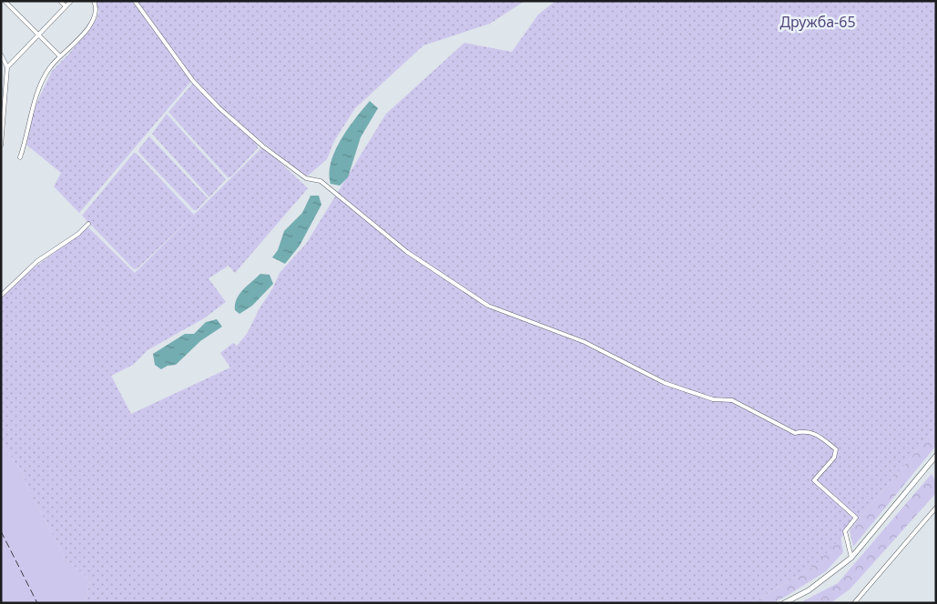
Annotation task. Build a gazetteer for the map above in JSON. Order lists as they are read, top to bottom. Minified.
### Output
{"parks":["Дружба-65"]}
